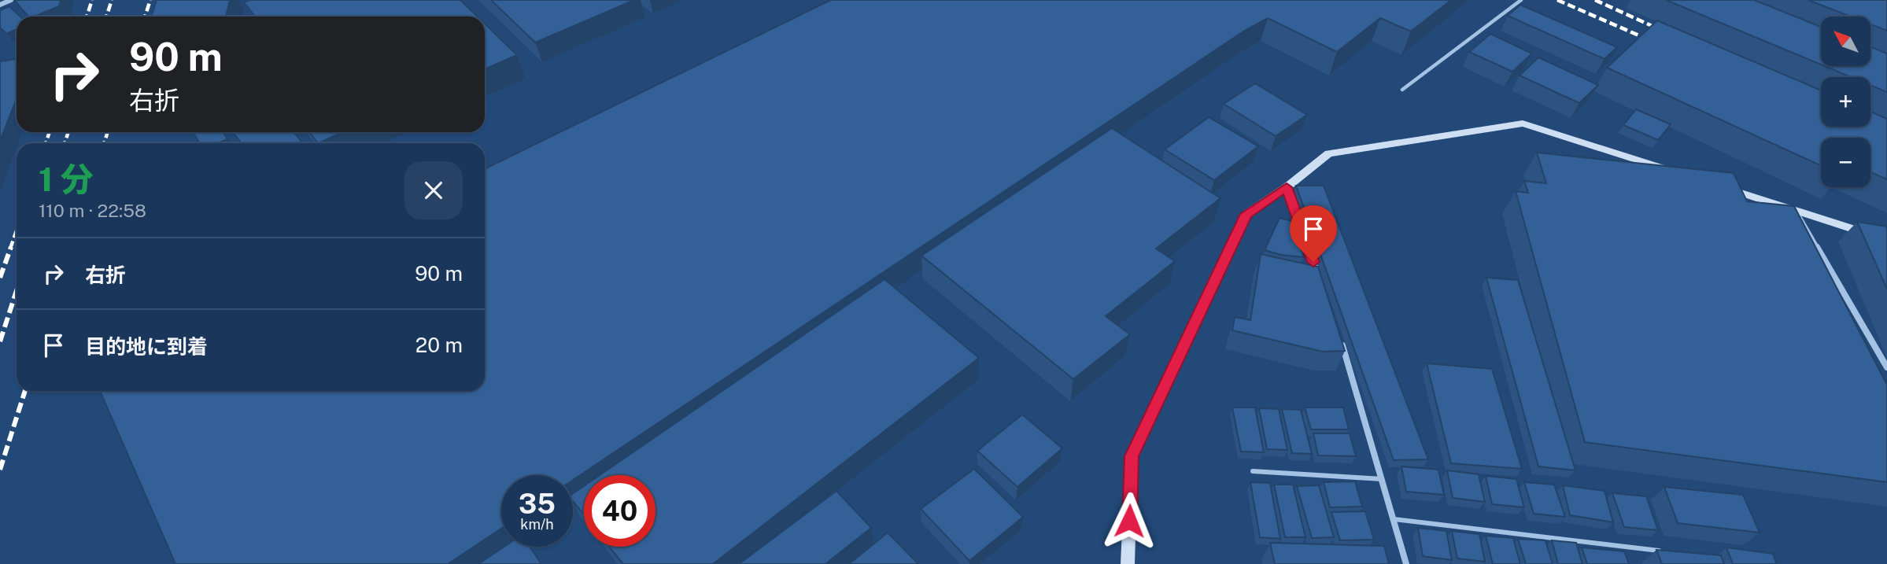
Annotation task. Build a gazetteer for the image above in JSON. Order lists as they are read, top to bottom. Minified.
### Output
{"north":"top left","page":{"map_buttons":["+","−"],"turn":["90 m","右折"],"heading":["1 分","110 m · 22:58"],"list":[{"name":"右折","value":"90 m"},{"name":"目的地に到着","value":"20 m"}],"speed":"35 km/h","limit":"40"}}
